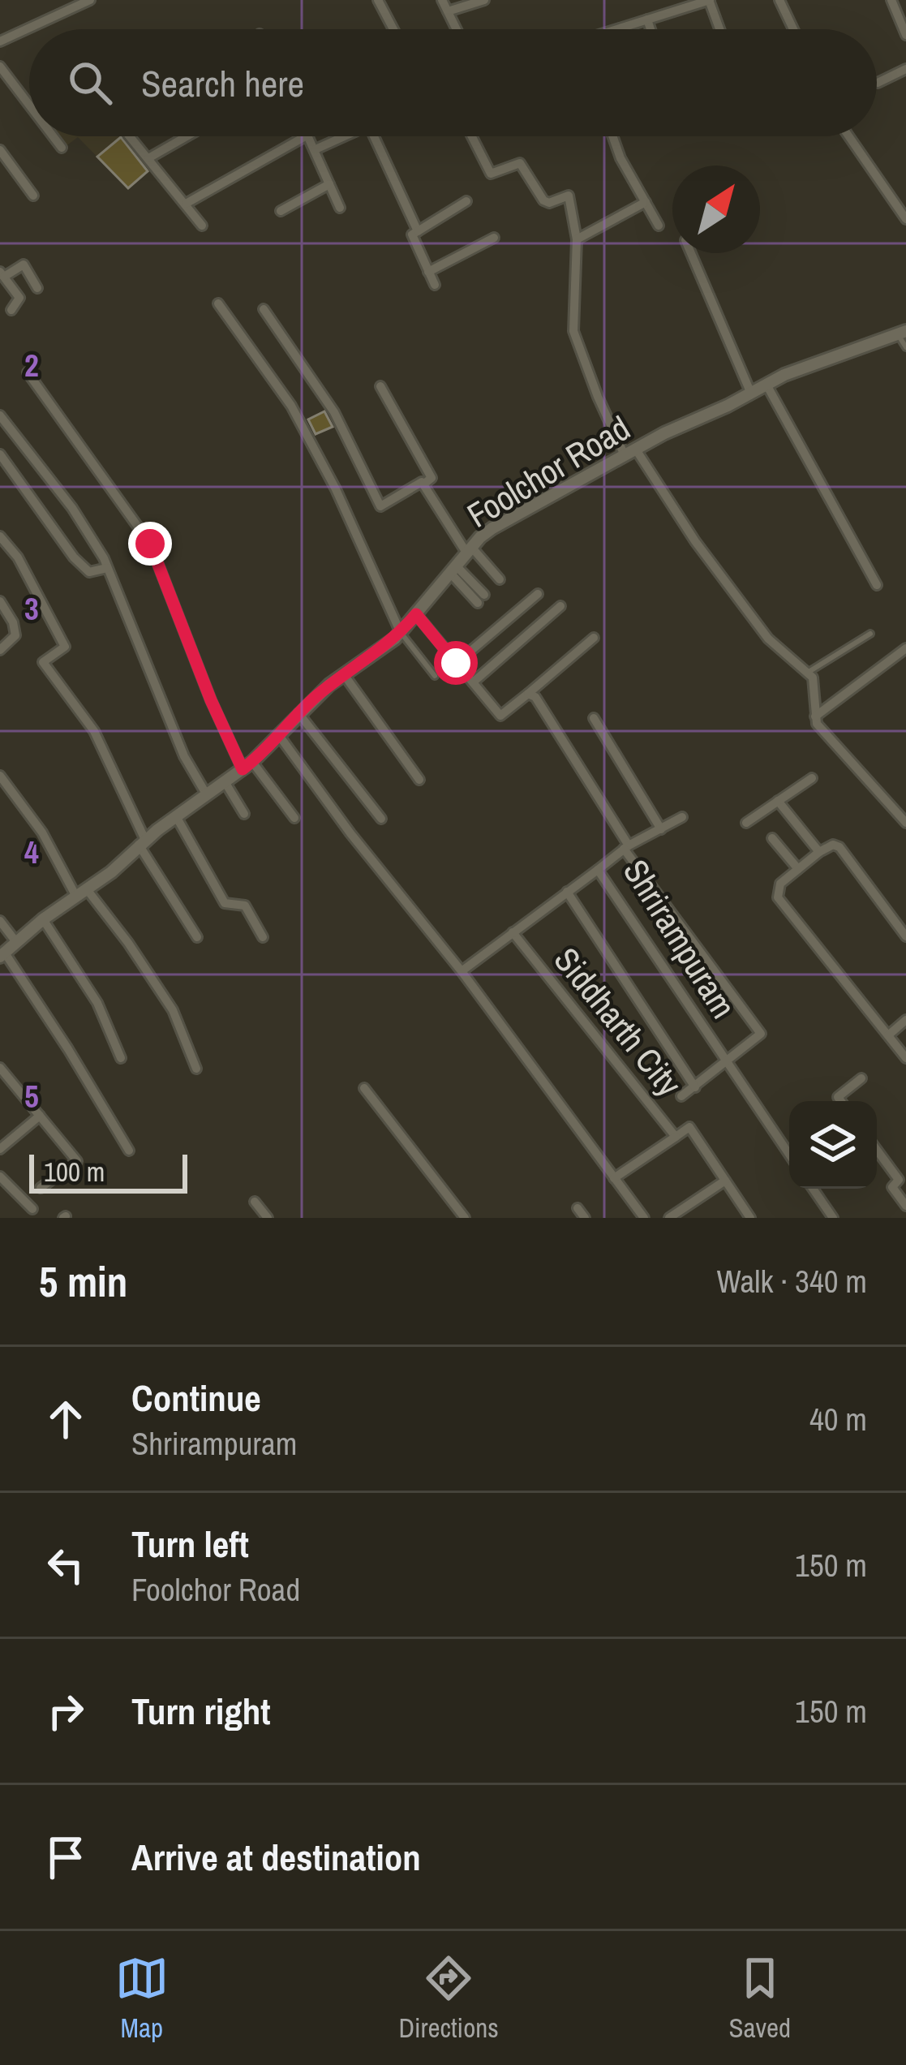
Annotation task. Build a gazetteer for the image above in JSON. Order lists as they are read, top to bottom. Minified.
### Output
{"streets":{"street":["Foolchor Road","Shrirampuram","Siddharth City"]},"scale_bar":"100 m","north":"top right","page":{"search":"Search here","scale":"100 m","heading":["5 min","Walk · 340 m"],"list":[["Continue","Shrirampuram","40 m"],["Turn left","Foolchor Road","150 m"],["Turn right","150 m"],"Arrive at destination"],"nav":["Map","Directions","Saved"]},"grid":{"rows":["2","3","4","5"]}}
